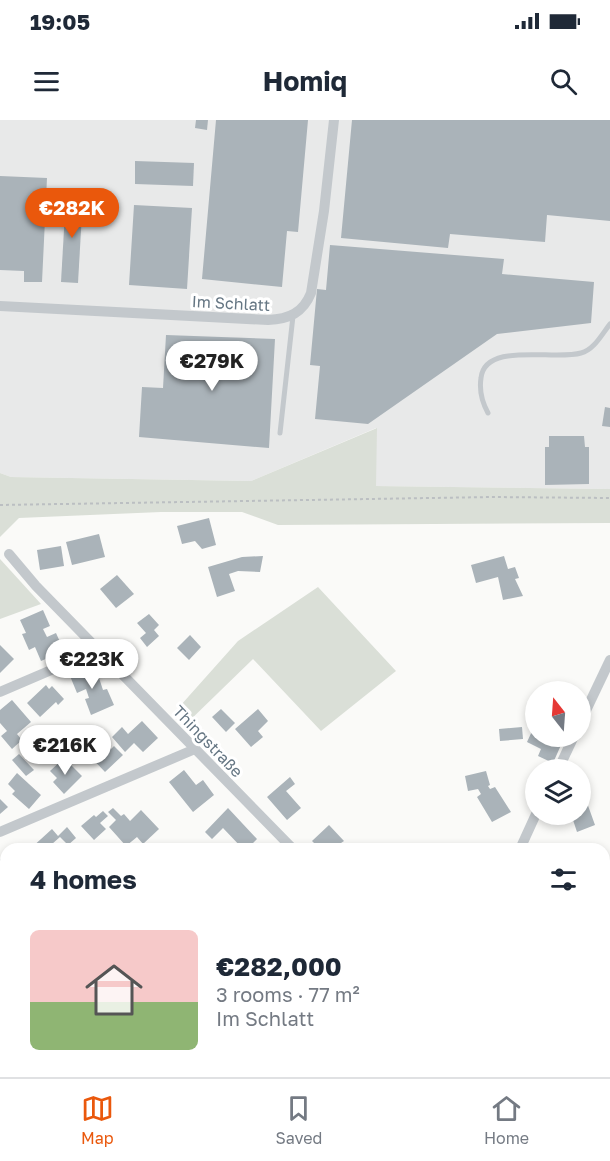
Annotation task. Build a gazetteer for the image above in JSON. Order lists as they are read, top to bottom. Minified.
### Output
{"streets":{"street":["Im Schlatt","Thingstraße"]},"north":"top","page":{"status":"19:05","header":"Homiq","price":["€282K","€279K","€223K","€216K"],"heading":"4 homes","list":[{"name":"€282,000","note":"3 rooms · 77 m² · Im Schlatt"}],"tabs":["Map","Saved","Home"]}}
